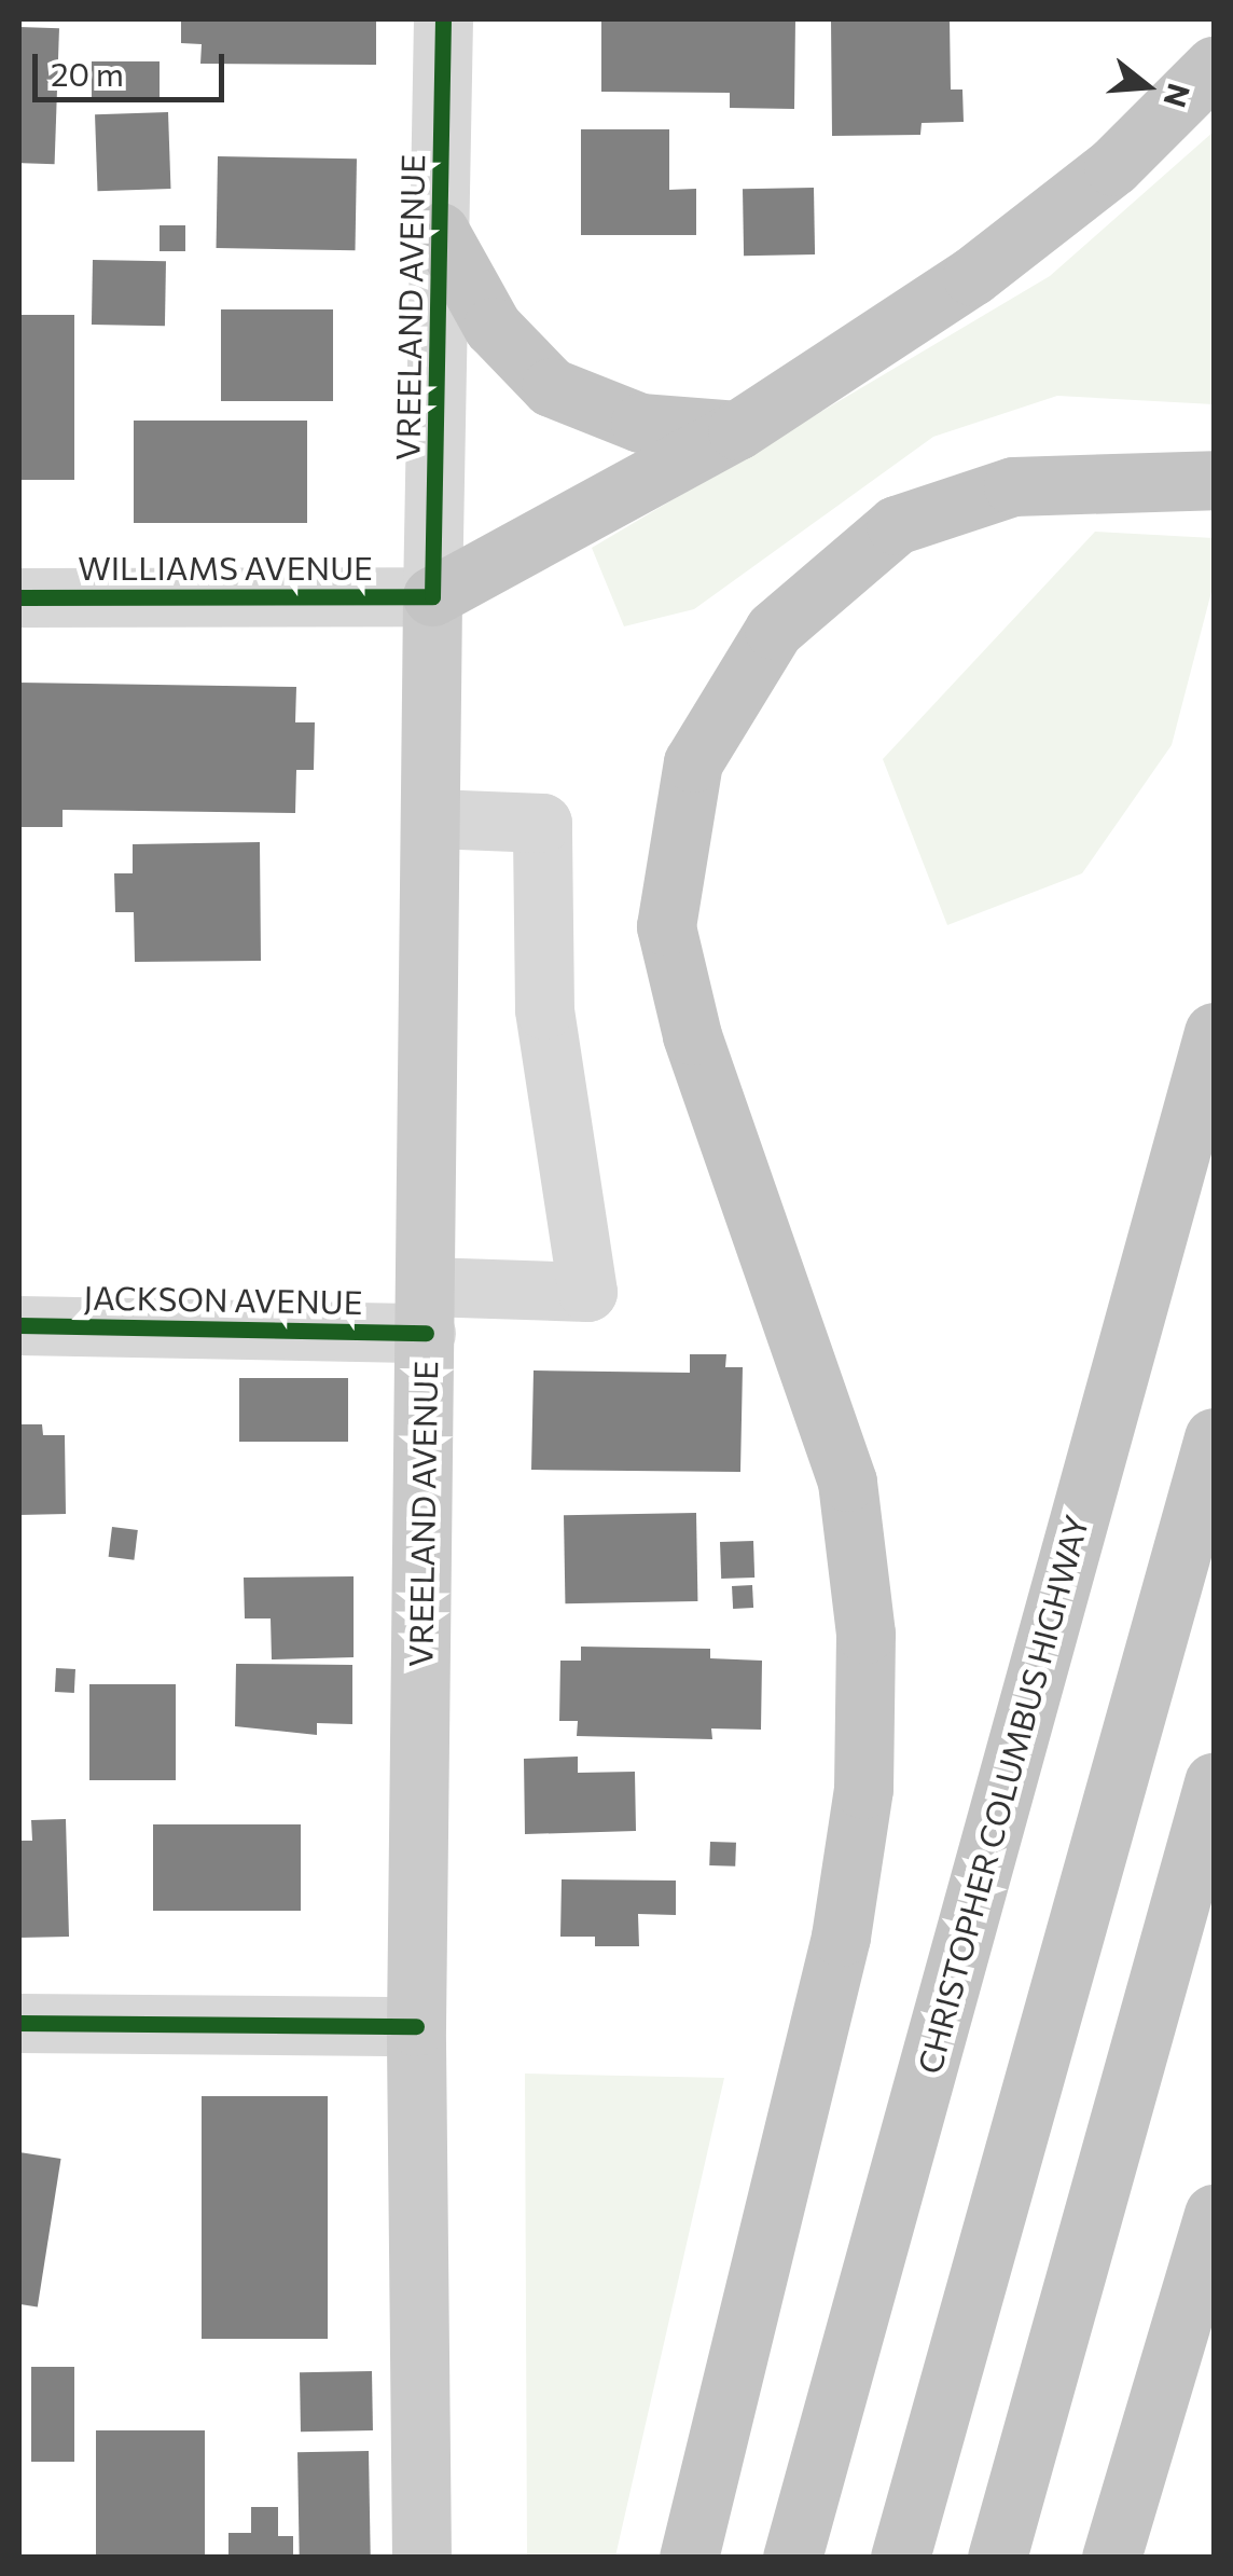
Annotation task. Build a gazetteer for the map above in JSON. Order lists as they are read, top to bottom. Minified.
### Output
{"streets":{"highway":["CHRISTOPHER COLUMBUS HIGHWAY"],"main road":["VREELAND AVENUE"],"street":["WILLIAMS AVENUE","JACKSON AVENUE"]},"crossings":[["VREELAND AVENUE","WILLIAMS AVENUE"],["VREELAND AVENUE","JACKSON AVENUE"]],"scale_bar":"20 m","north":"right"}
